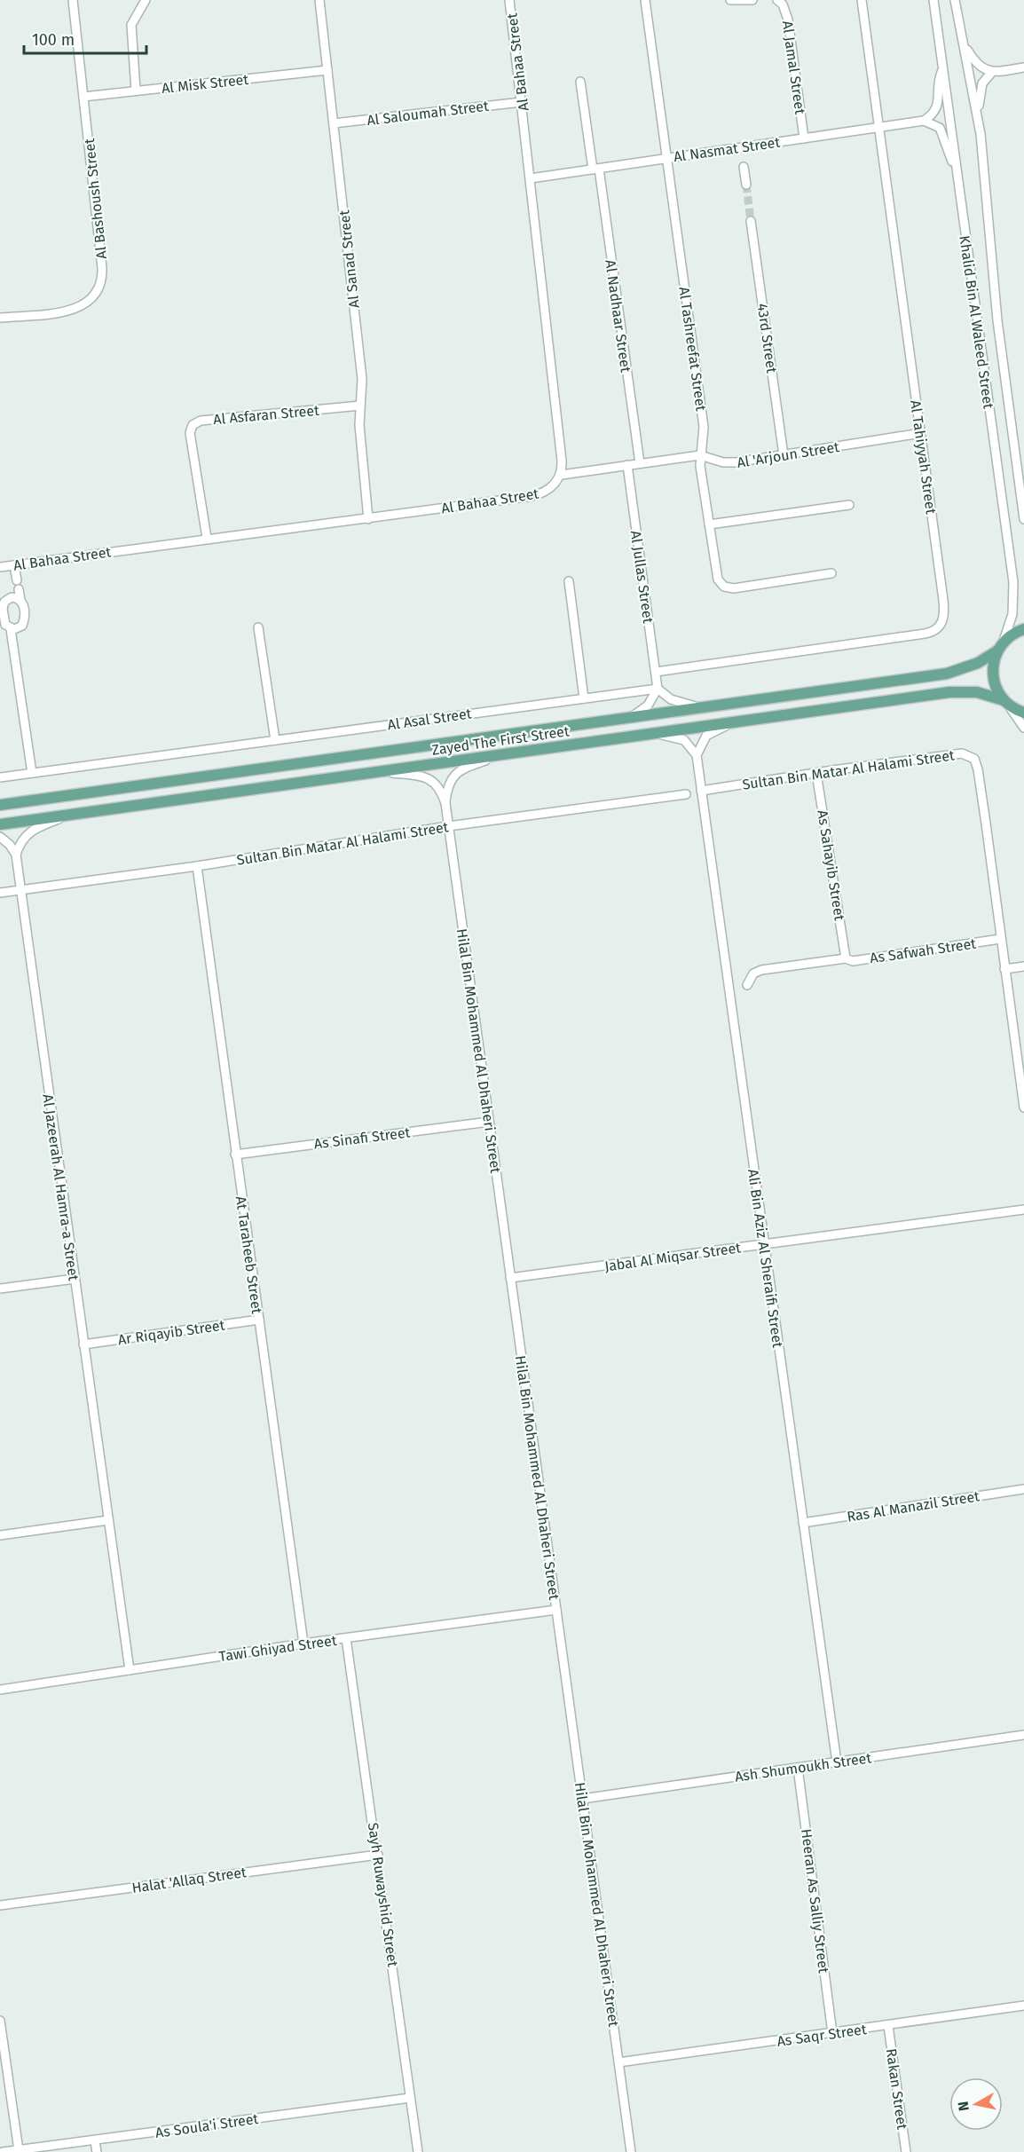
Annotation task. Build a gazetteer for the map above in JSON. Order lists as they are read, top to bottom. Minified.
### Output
{"streets":{"main road":["Zayed The First Street"],"street":["Al Bahaa Street","Al Jamal Street","Al Misk Street","Al Saloumah Street","Al Nasmat Street","Al Bashoush Street","Al Sanad Street","Al Nadhaar Street","Khalid Bin Al Waleed Street","43rd Street","Al Tashreefat Street","Al Asfaran Street","Al 'Arjoun Street","Al Tahiyyah Street","Al Jullas Street","Al Asal Street","Sultan Bin Matar Al Halami Street","As Sahayib Street","As Safwah Street","Hilal Bin Mohammed Al Dhaheri Street","As Sinafi Street","Al Jazeerah Al Hamra-a Street","At Taraheeb Street","Jabal Al Miqsar Street","Ali Bin Aziz Al Sheraifi Street","Ar Riqayib Street","Ras Al Manazil Street","Tawi Ghiyad Street","Ash Shumoukh Street","Halat 'Allaq Street","Sayh Ruwayshid Street","Heeran As Salliy Street","As Saqr Street","Rakan Street","As Soula'i Street"]},"crossings":[["Al Bahaa Street","Al Saloumah Street"],["Al Bahaa Street","Al Nasmat Street"],["Al Bahaa Street","Al Sanad Street"],["Al Bahaa Street","Al Asfaran Street"],["Al Bahaa Street","Al 'Arjoun Street"],["Al Jamal Street","Al Nasmat Street"],["Al Misk Street","Al Bashoush Street"],["Al Misk Street","Al Sanad Street"],["Al Saloumah Street","Al Sanad Street"],["Al Nasmat Street","Al Nadhaar Street"],["Al Nasmat Street","Al Tashreefat Street"],["Al Nasmat Street","Al Tahiyyah Street"],["Al Sanad Street","Al Asfaran Street"],["Al Nadhaar Street","Al 'Arjoun Street"],["Khalid Bin Al Waleed Street","Zayed The First Street"],["43rd Street","Al 'Arjoun Street"],["Al Tashreefat Street","Al 'Arjoun Street"],["Al 'Arjoun Street","Al Tahiyyah Street"],["Al 'Arjoun Street","Al Jullas Street"],["Al Tahiyyah Street","Al Jullas Street"],["Al Jullas Street","Al Asal Street"],["Zayed The First Street","Hilal Bin Mohammed Al Dhaheri Street"],["Sultan Bin Matar Al Halami Street","As Sahayib Street"],["Sultan Bin Matar Al Halami Street","As Safwah Street"],["Sultan Bin Matar Al Halami Street","Hilal Bin Mohammed Al Dhaheri Street"],["Sultan Bin Matar Al Halami Street","Al Jazeerah Al Hamra-a Street"],["Sultan Bin Matar Al Halami Street","At Taraheeb Street"],["Sultan Bin Matar Al Halami Street","Ali Bin Aziz Al Sheraifi Street"],["As Sahayib Street","As Safwah Street"],["Hilal Bin Mohammed Al Dhaheri Street","As Sinafi Street"],["Hilal Bin Mohammed Al Dhaheri Street","Jabal Al Miqsar Street"],["Hilal Bin Mohammed Al Dhaheri Street","Tawi Ghiyad Street"],["Hilal Bin Mohammed Al Dhaheri Street","Ash Shumoukh Street"],["Hilal Bin Mohammed Al Dhaheri Street","As Saqr Street"],["As Sinafi Street","At Taraheeb Street"],["Al Jazeerah Al Hamra-a Street","Ar Riqayib Street"],["Al Jazeerah Al Hamra-a Street","Tawi Ghiyad Street"],["At Taraheeb Street","Ar Riqayib Street"],["At Taraheeb Street","Tawi Ghiyad Street"],["Jabal Al Miqsar Street","Ali Bin Aziz Al Sheraifi Street"],["Ali Bin Aziz Al Sheraifi Street","Ras Al Manazil Street"],["Ali Bin Aziz Al Sheraifi Street","Ash Shumoukh Street"],["Tawi Ghiyad Street","Sayh Ruwayshid Street"],["Ash Shumoukh Street","Heeran As Salliy Street"],["Halat 'Allaq Street","Sayh Ruwayshid Street"],["Sayh Ruwayshid Street","As Soula'i Street"],["Heeran As Salliy Street","As Saqr Street"],["As Saqr Street","Rakan Street"]],"scale_bar":"100 m","north":"left"}
